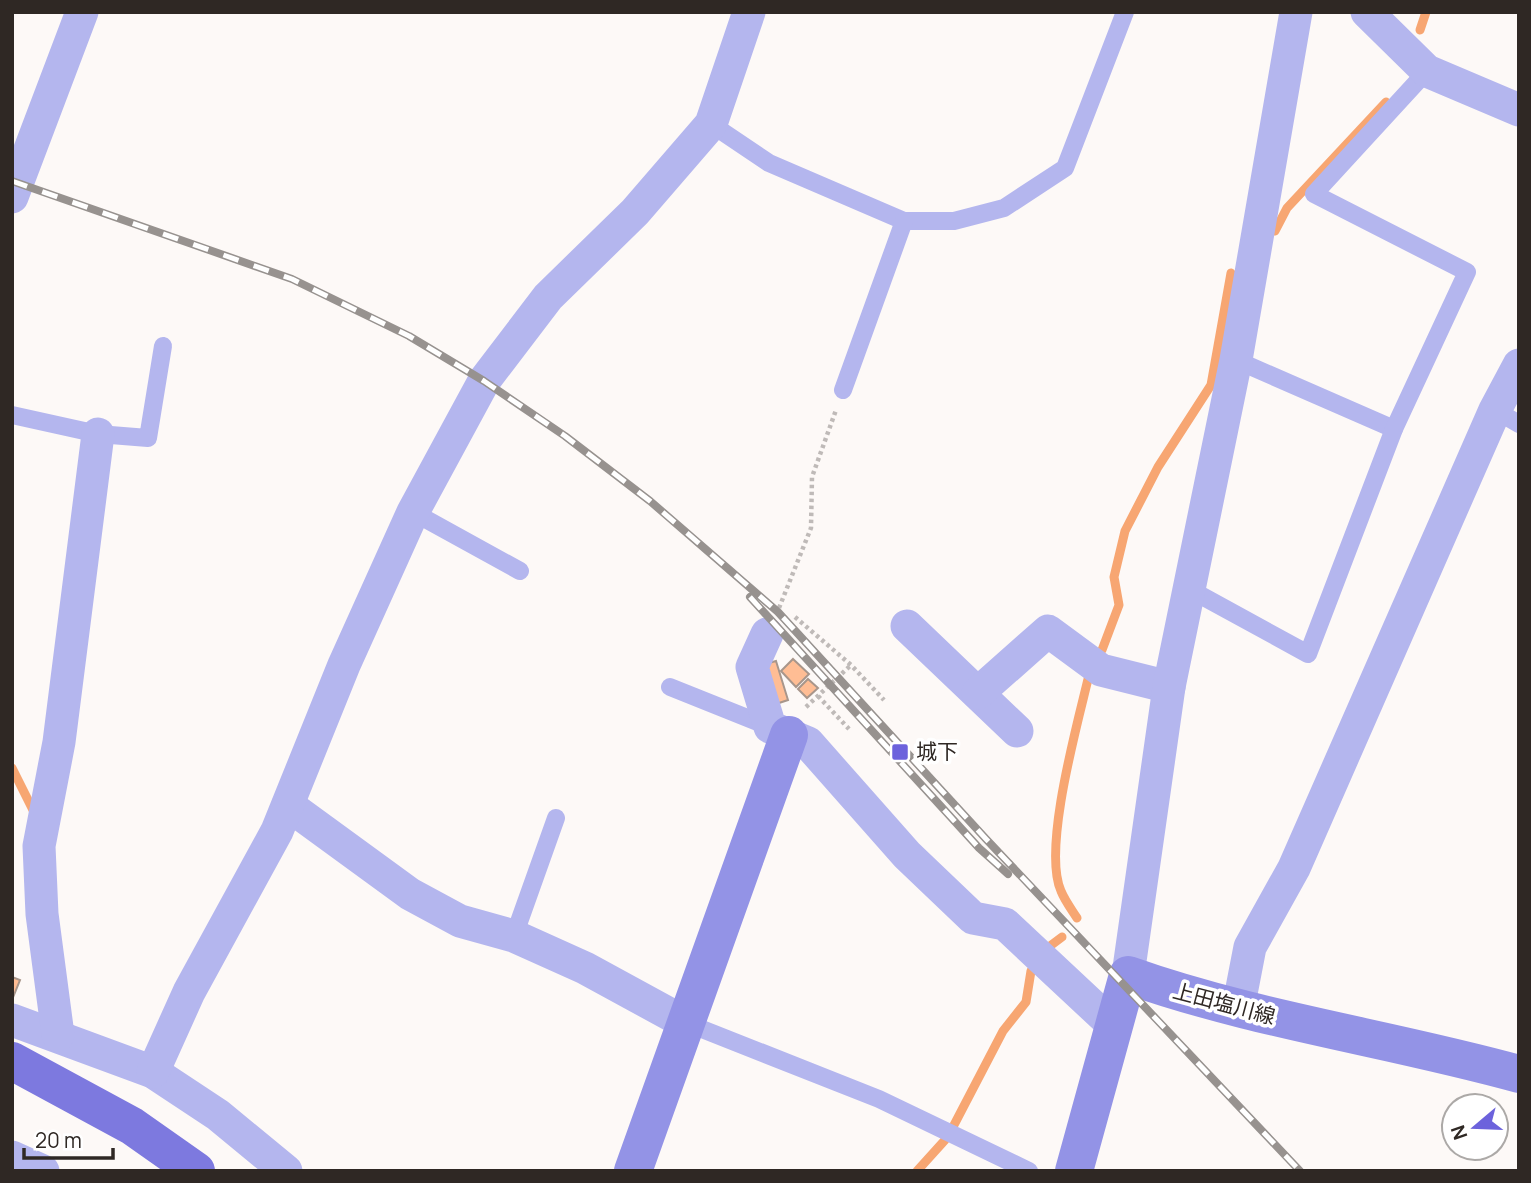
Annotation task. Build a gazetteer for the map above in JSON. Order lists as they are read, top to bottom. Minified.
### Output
{"streets":{"main road":["上田塩川線"]},"places":{"transit":["城下"]},"scale_bar":"20 m","north":"left"}
